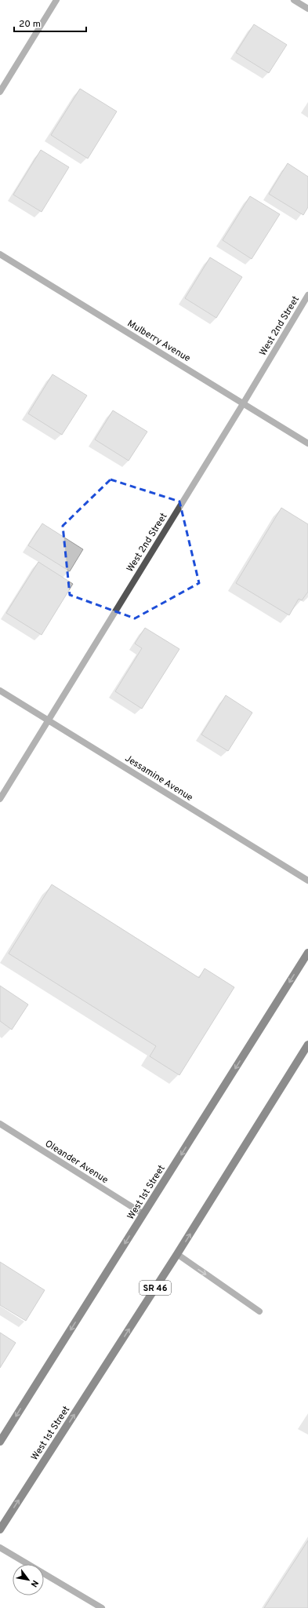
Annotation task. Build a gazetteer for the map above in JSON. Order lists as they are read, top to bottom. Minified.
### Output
{"streets":{"main road":["West 1st Street","SR 46"],"street":["West 2nd Street","Mulberry Avenue","Jessamine Avenue","Oleander Avenue"]},"crossings":[["West 2nd Street","Mulberry Avenue"],["West 2nd Street","Jessamine Avenue"],["Oleander Avenue","West 1st Street"]],"scale_bar":"20 m","north":"bottom right"}
